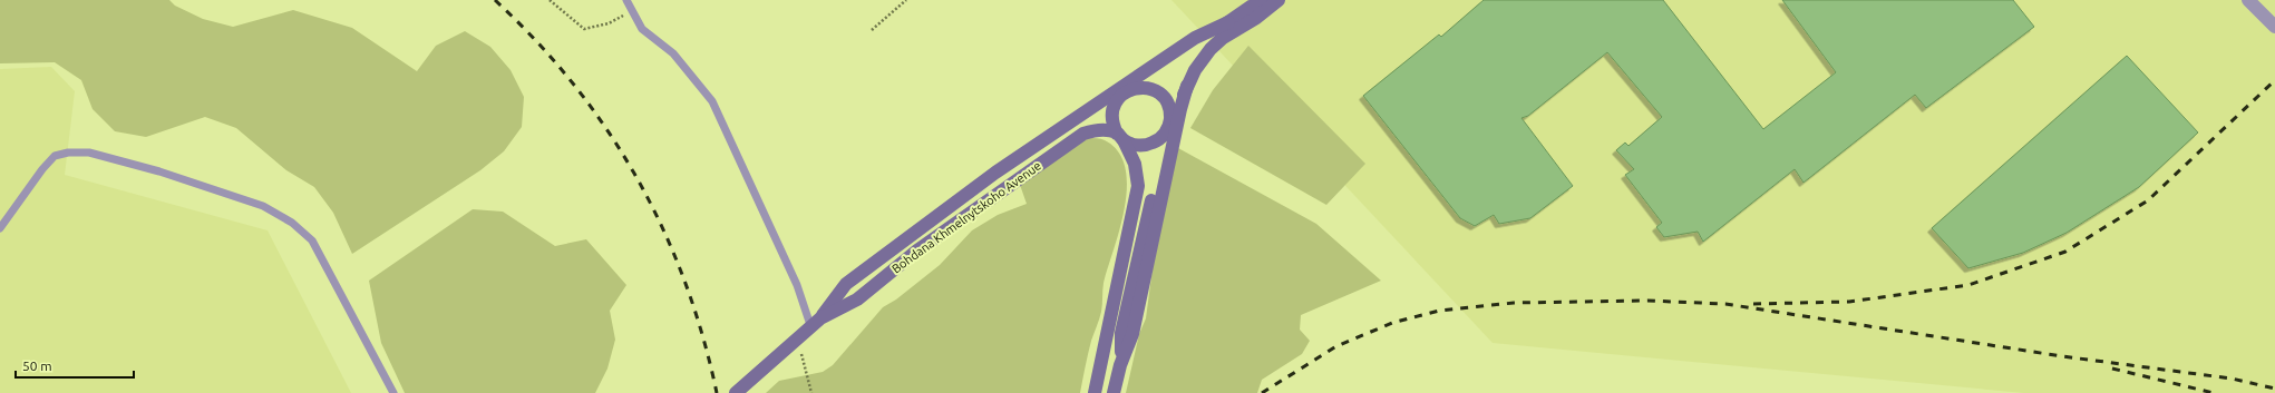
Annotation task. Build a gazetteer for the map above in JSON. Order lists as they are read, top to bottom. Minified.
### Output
{"streets":{"main road":["Bohdana Khmelnytskoho Avenue"]},"scale_bar":"50 m"}
